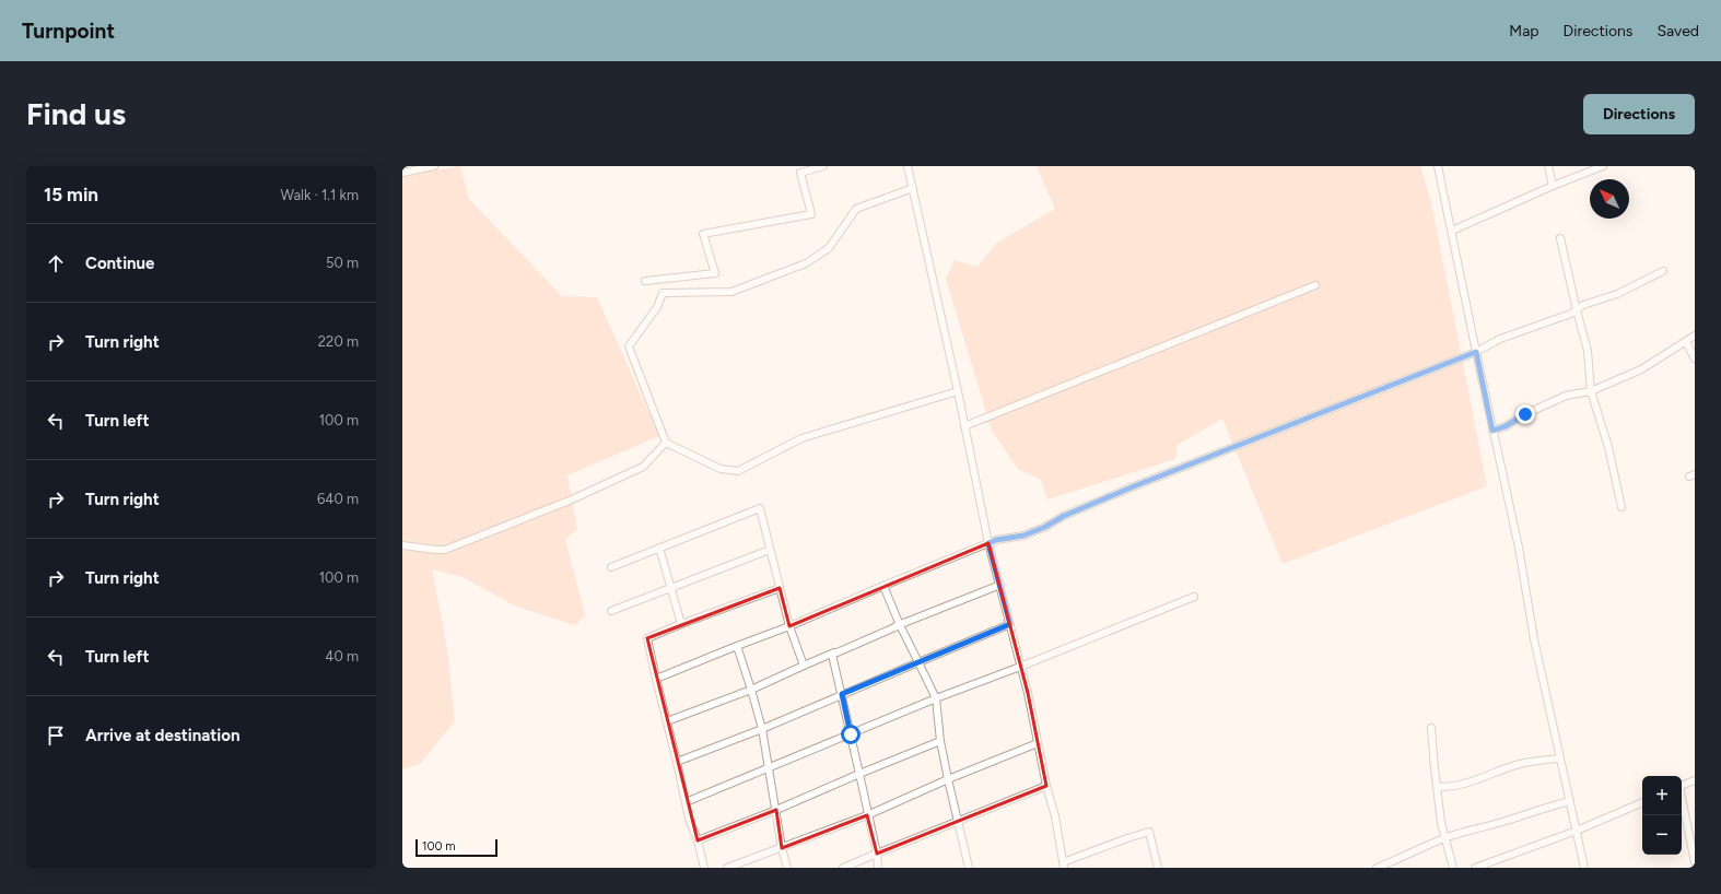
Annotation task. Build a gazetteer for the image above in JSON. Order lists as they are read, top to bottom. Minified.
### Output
{"scale_bar":"100 m","north":"top left","page":{"header":"Turnpoint","nav":["Map","Directions","Saved"],"buttons":"Directions","title":"Find us","heading":["15 min","Walk · 1.1 km"],"list":[["Continue","50 m"],["Turn right","220 m"],["Turn left","100 m"],["Turn right","640 m"],["Turn right","100 m"],["Turn left","40 m"],"Arrive at destination"],"map_buttons":["+","−"],"scale":"100 m"}}
